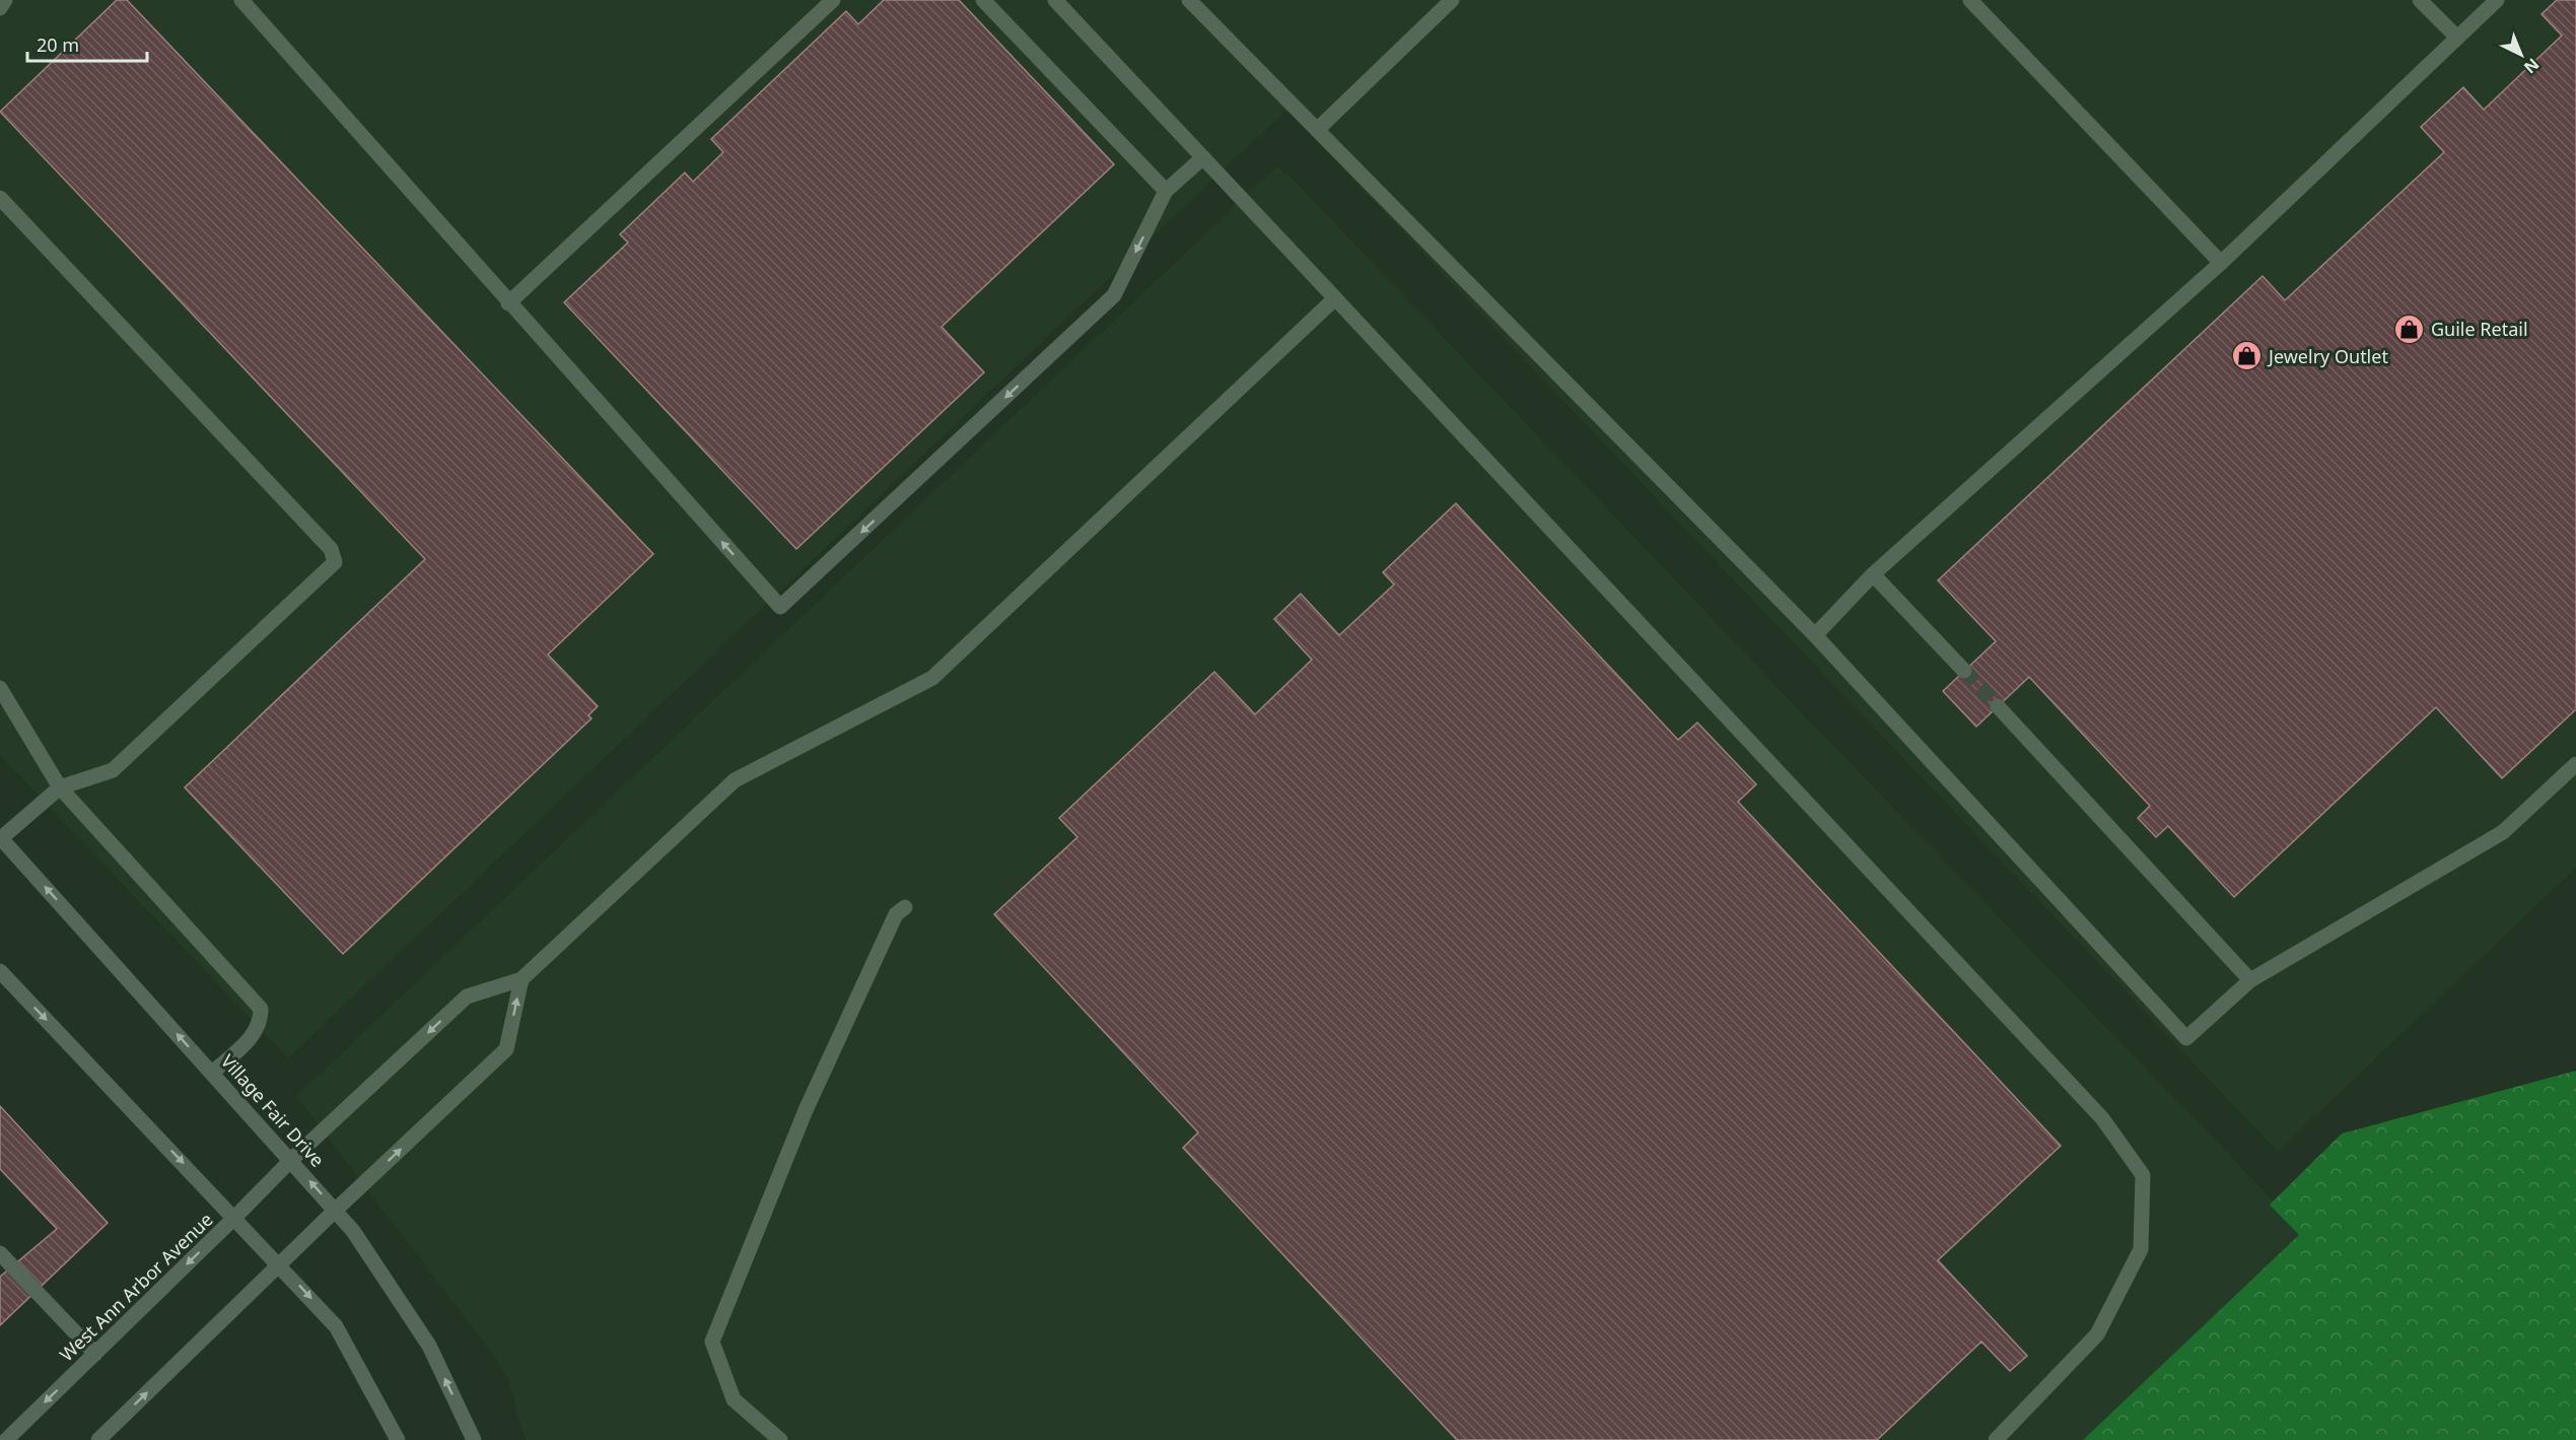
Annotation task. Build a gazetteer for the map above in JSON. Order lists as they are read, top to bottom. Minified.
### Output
{"streets":{"street":["Village Fair Drive","West Ann Arbor Avenue"]},"crossings":[["Village Fair Drive","West Ann Arbor Avenue"]],"places":{"shop":["Guile Retail","Jewelry Outlet"]},"scale_bar":"20 m","north":"bottom right"}
